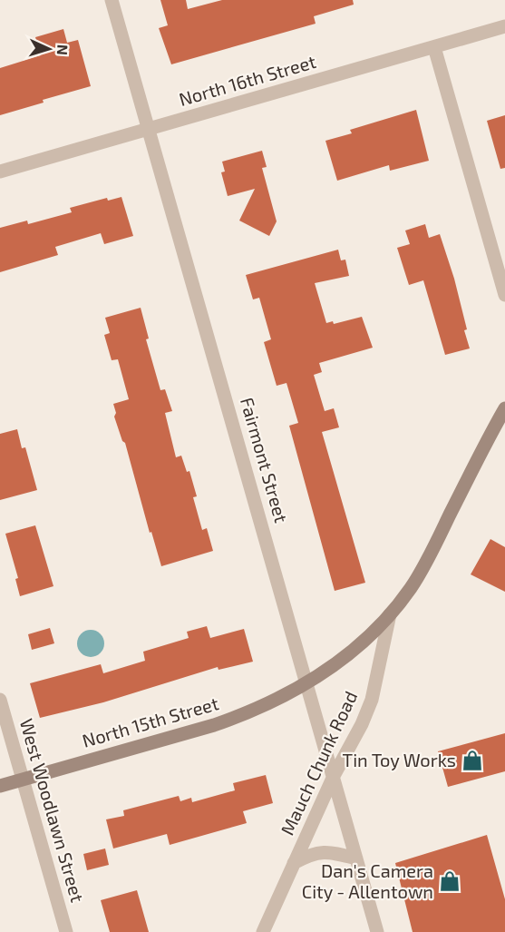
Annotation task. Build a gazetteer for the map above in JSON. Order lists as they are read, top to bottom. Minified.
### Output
{"streets":{"main road":["North 15th Street","Mauch Chunk Road"],"street":["North 16th Street","Fairmont Street","West Woodlawn Street"]},"crossings":[["North 16th Street","Fairmont Street"],["Fairmont Street","North 15th Street"],["Fairmont Street","Mauch Chunk Road"],["North 15th Street","Mauch Chunk Road"],["North 15th Street","West Woodlawn Street"]],"places":{"shop":["Tin Toy Works","Dan's Camera City - Allentown"]},"north":"right"}
